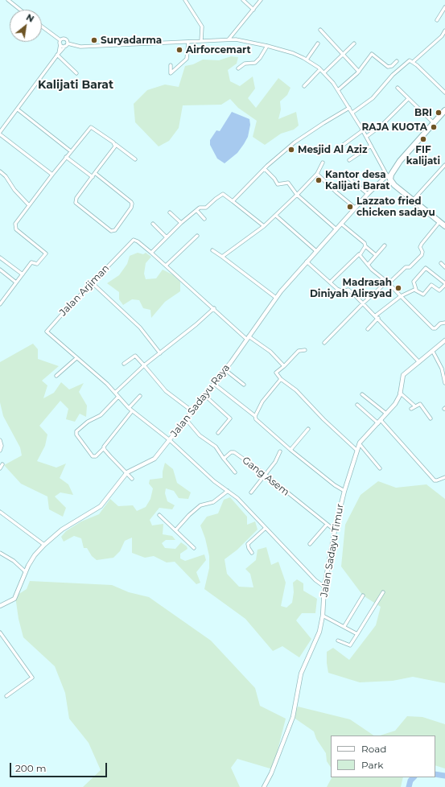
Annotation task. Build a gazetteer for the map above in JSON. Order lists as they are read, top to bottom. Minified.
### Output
{"streets":{"street":["Jalan Arjiman","Jalan Sadayu Raya","Gang Asem","Jalan Sadayu Timur"]},"crossings":[["Jalan Arjiman","Jalan Sadayu Raya"],["Jalan Arjiman","Jalan Sadayu Timur"],["Gang Asem","Jalan Sadayu Timur"]],"districts":["Kalijati Barat"],"places":["Suryadarma","Airforcemart","BRI","RAJA KUOTA","FIF kalijati","Mesjid Al Aziz","Kantor desa Kalijati Barat","Lazzato fried chicken sadayu","Madrasah Diniyah Alirsyad"],"legend":["Road","Park"],"scale_bar":"200 m","north":"top right"}
